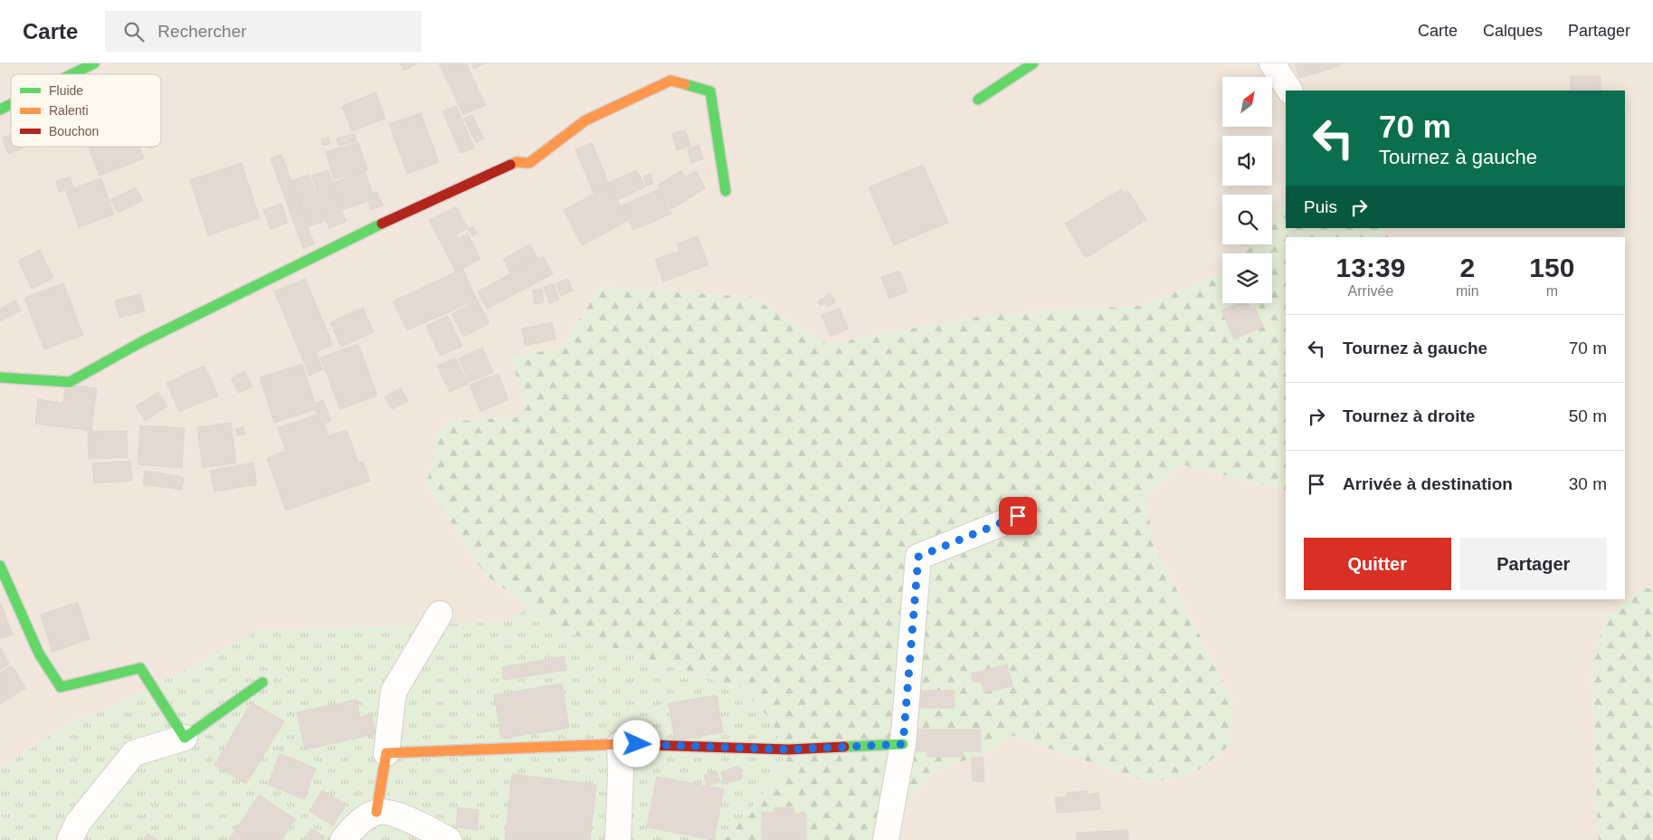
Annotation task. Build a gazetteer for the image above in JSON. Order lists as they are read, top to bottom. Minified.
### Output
{"legend":["Fluide","Ralenti","Bouchon"],"north":"top right","page":{"header":"Carte","search":"Rechercher","nav":["Carte","Calques","Partager"],"turn":["70 m","Tournez à gauche"],"then":"Puis","eta":["13:39","Arrivée","2","min","150","m"],"list":[{"name":"Tournez à gauche","value":"70 m"},{"name":"Tournez à droite","value":"50 m"},{"name":"Arrivée à destination","value":"30 m"}],"buttons":["Quitter","Partager"]}}
